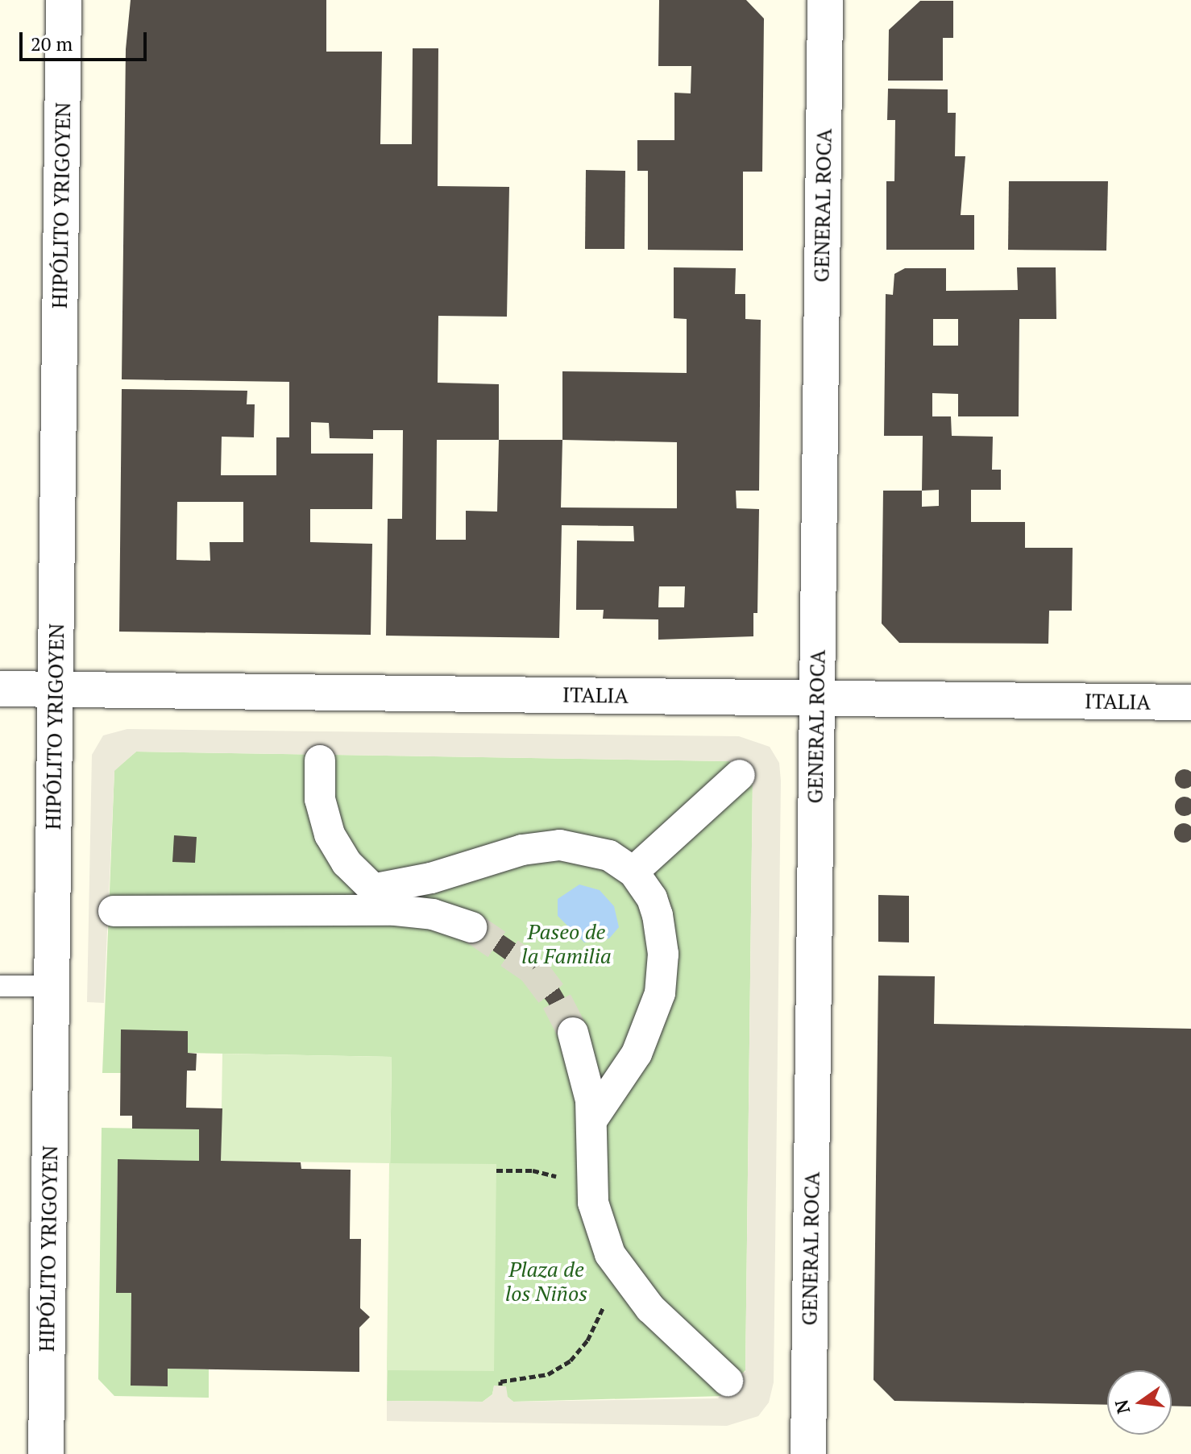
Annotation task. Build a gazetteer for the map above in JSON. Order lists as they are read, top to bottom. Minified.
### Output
{"streets":{"street":["HIPÓLITO YRIGOYEN","GENERAL ROCA","ITALIA"]},"crossings":[["HIPÓLITO YRIGOYEN","ITALIA"],["GENERAL ROCA","ITALIA"]],"parks":["Paseo de la Familia","Plaza de los Niños"],"scale_bar":"20 m","north":"left"}
